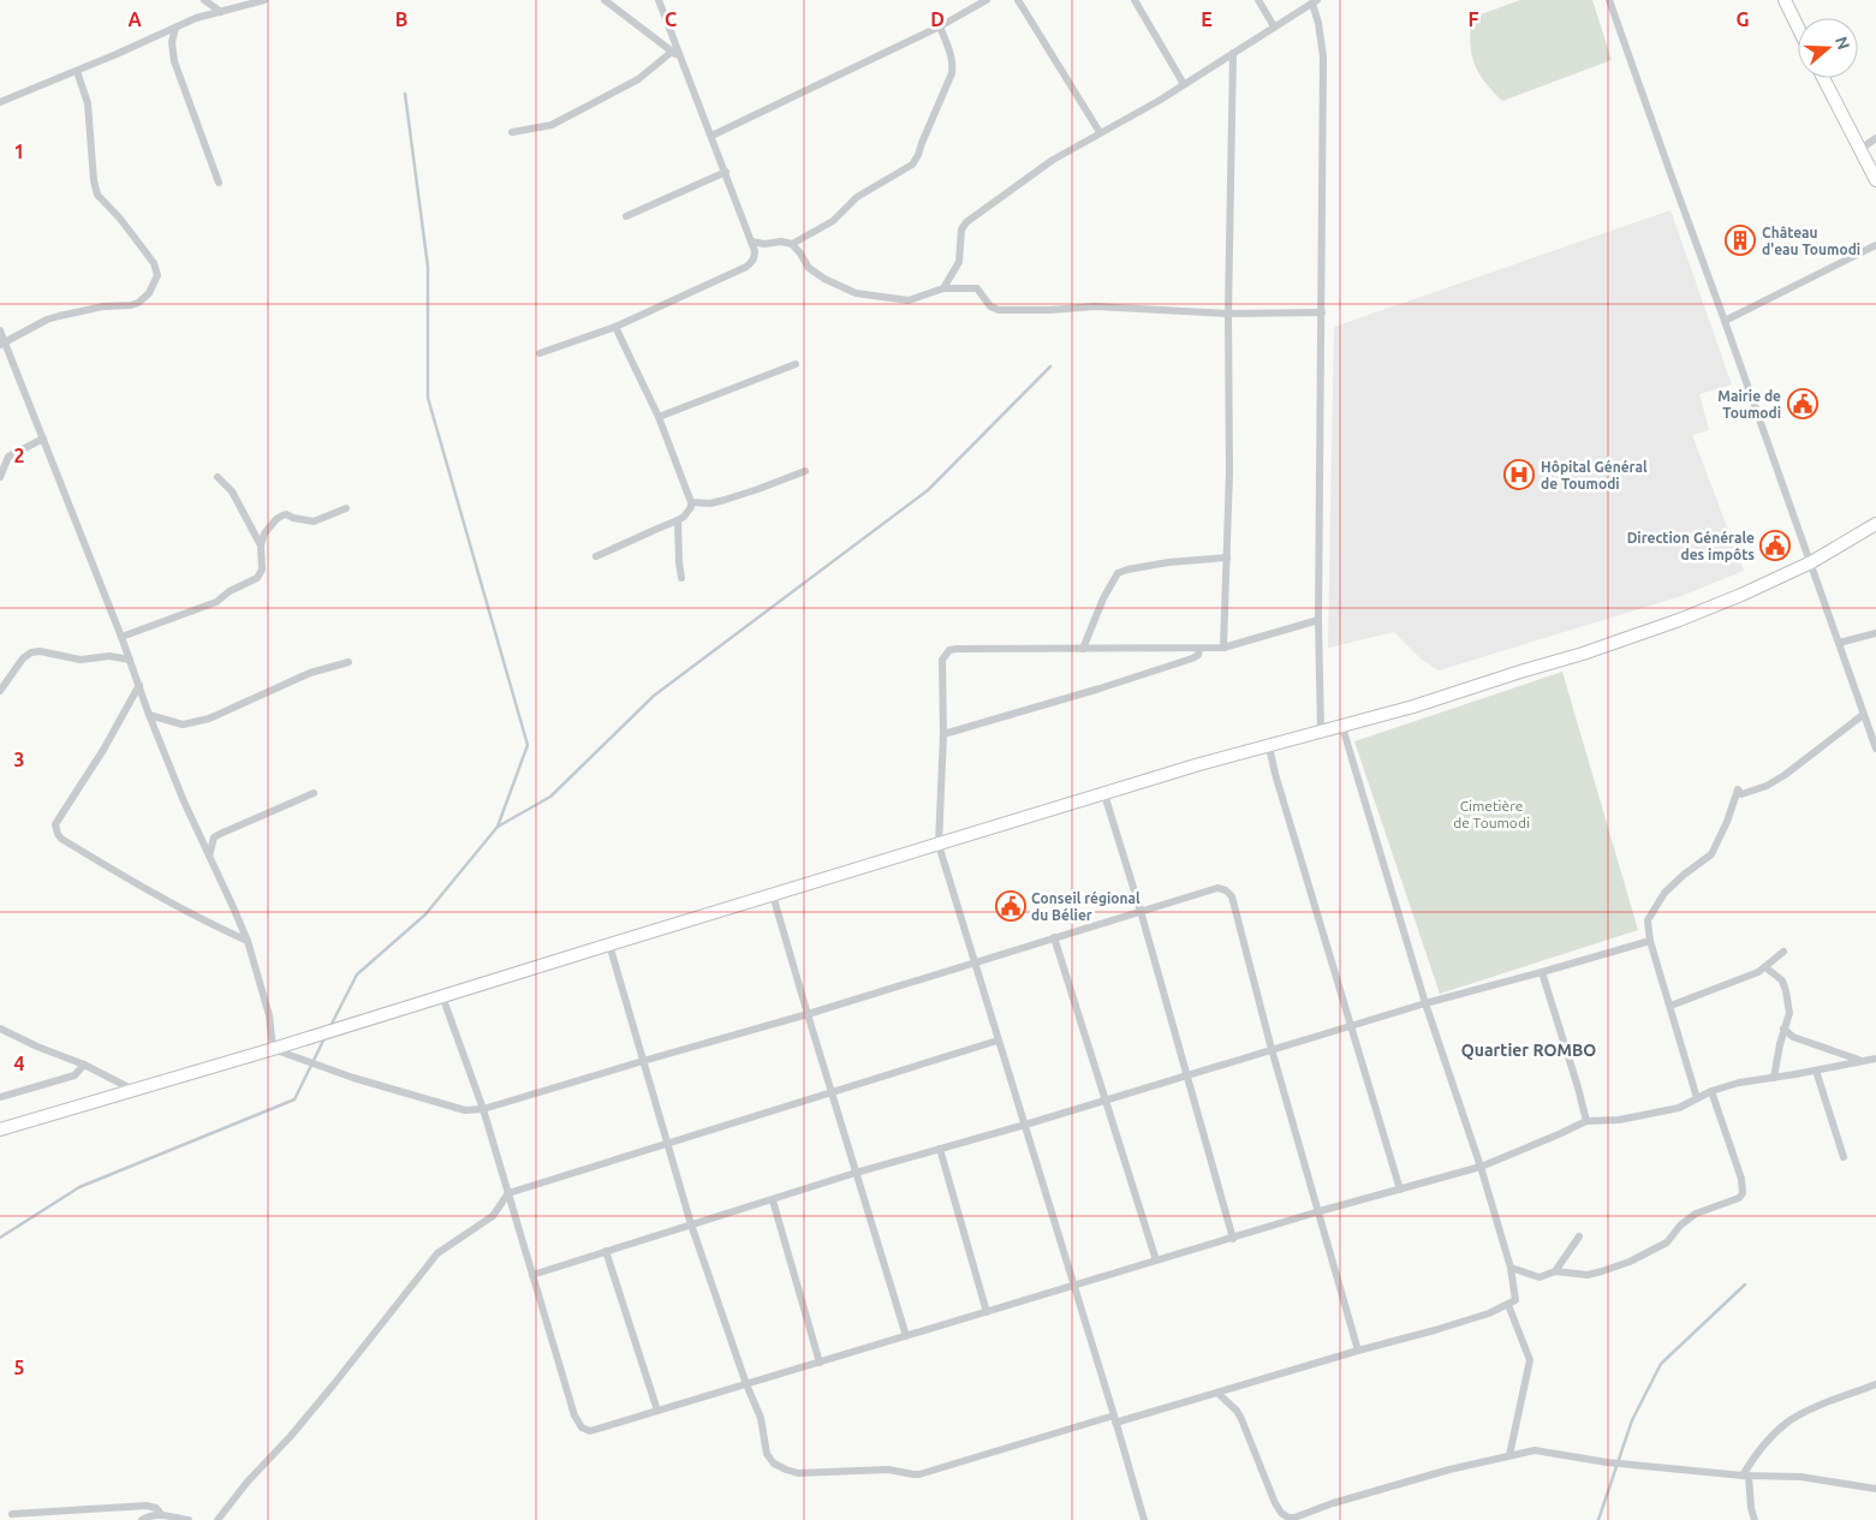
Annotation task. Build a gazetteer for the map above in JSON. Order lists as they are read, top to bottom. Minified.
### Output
{"districts":["Quartier ROMBO"],"parks":["Cimetière de Toumodi"],"places":{"building":["Château d'eau Toumodi"],"public building":["Mairie de Toumodi","Direction Générale des impôts","Conseil régional du Bélier"],"hospital":["Hôpital Général de Toumodi"]},"north":"right","grid":{"columns":["A","B","C","D","E","F","G"],"rows":["1","2","3","4","5"]}}
